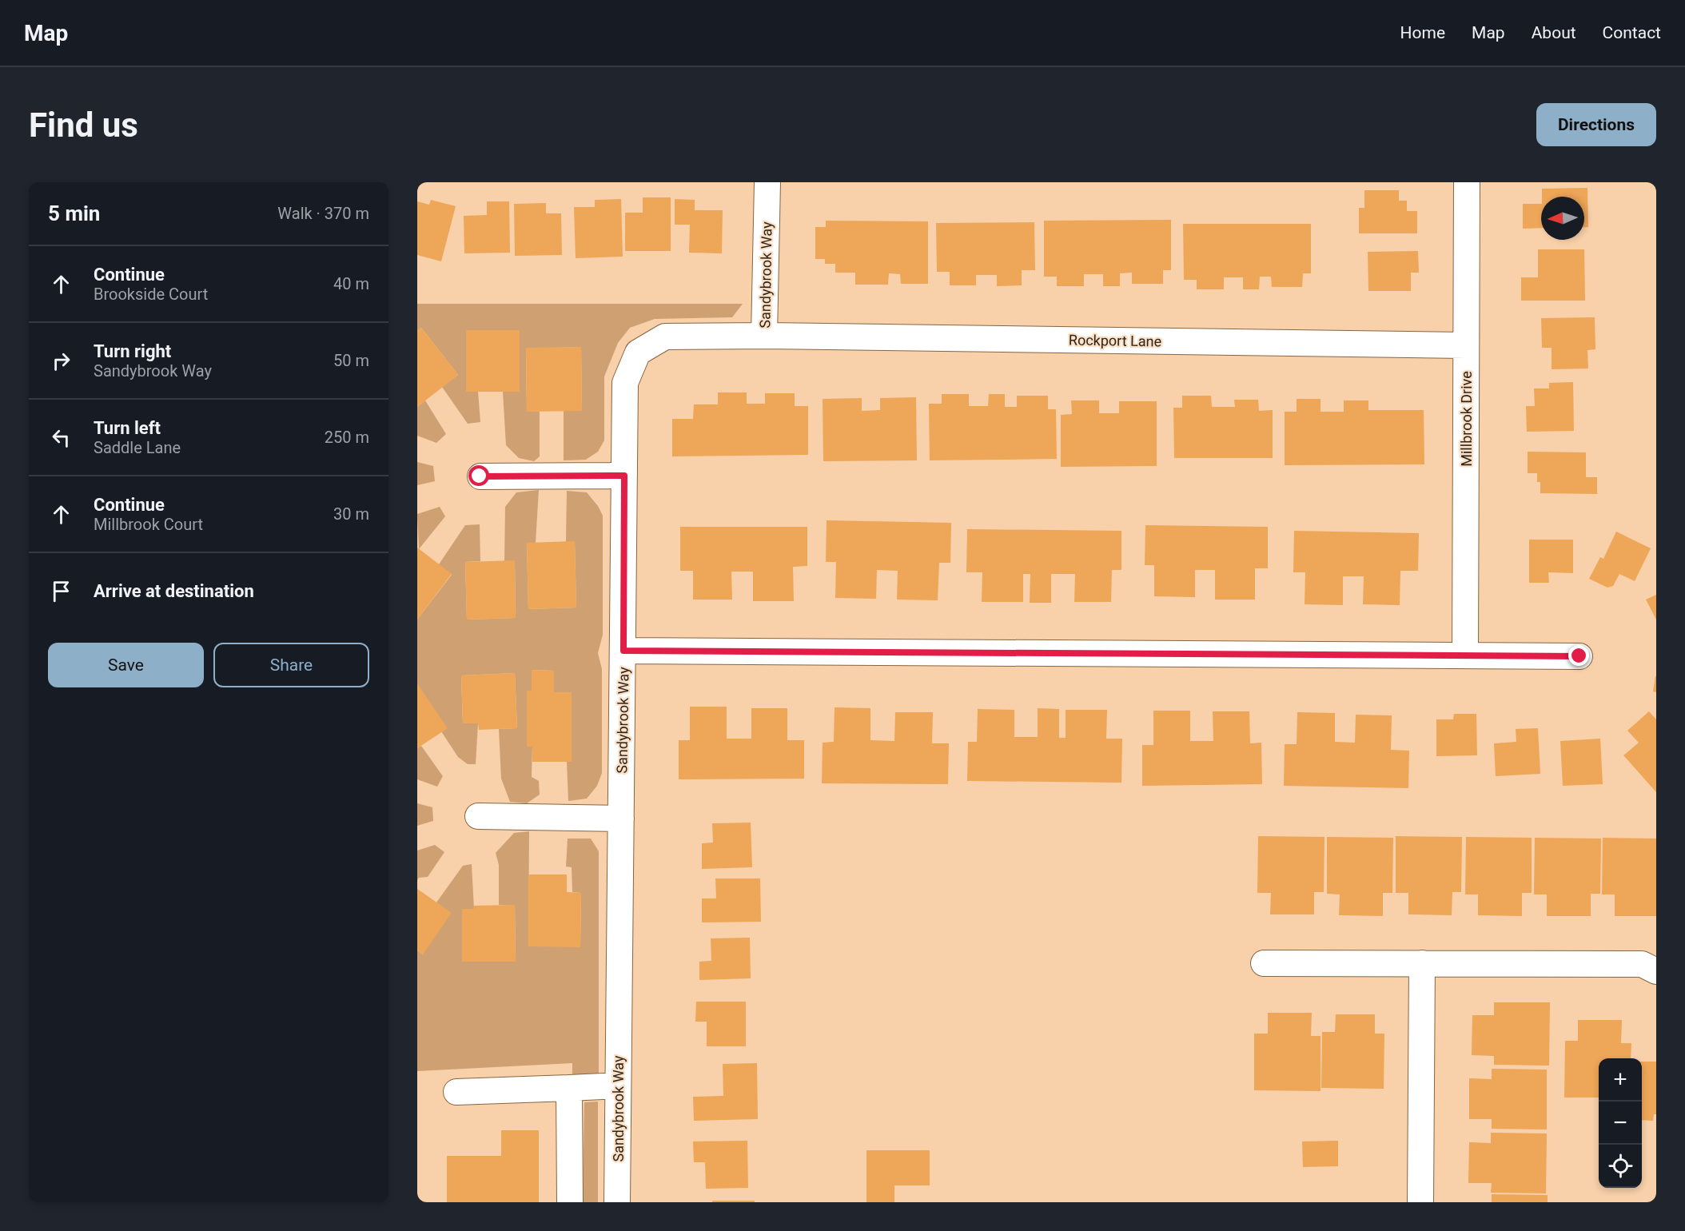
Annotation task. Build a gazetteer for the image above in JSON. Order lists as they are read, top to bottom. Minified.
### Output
{"streets":{"street":["Sandybrook Way","Rockport Lane","Millbrook Drive"]},"crossings":[["Sandybrook Way","Rockport Lane"],["Rockport Lane","Millbrook Drive"]],"north":"left","page":{"header":"Map","nav":["Home","Map","About","Contact"],"buttons":["Directions",["Save","Share"]],"title":"Find us","heading":["5 min","Walk · 370 m"],"list":[["Continue","Brookside Court","40 m"],["Turn right","Sandybrook Way","50 m"],["Turn left","Saddle Lane","250 m"],["Continue","Millbrook Court","30 m"],"Arrive at destination"],"map_buttons":["+","−"]}}
